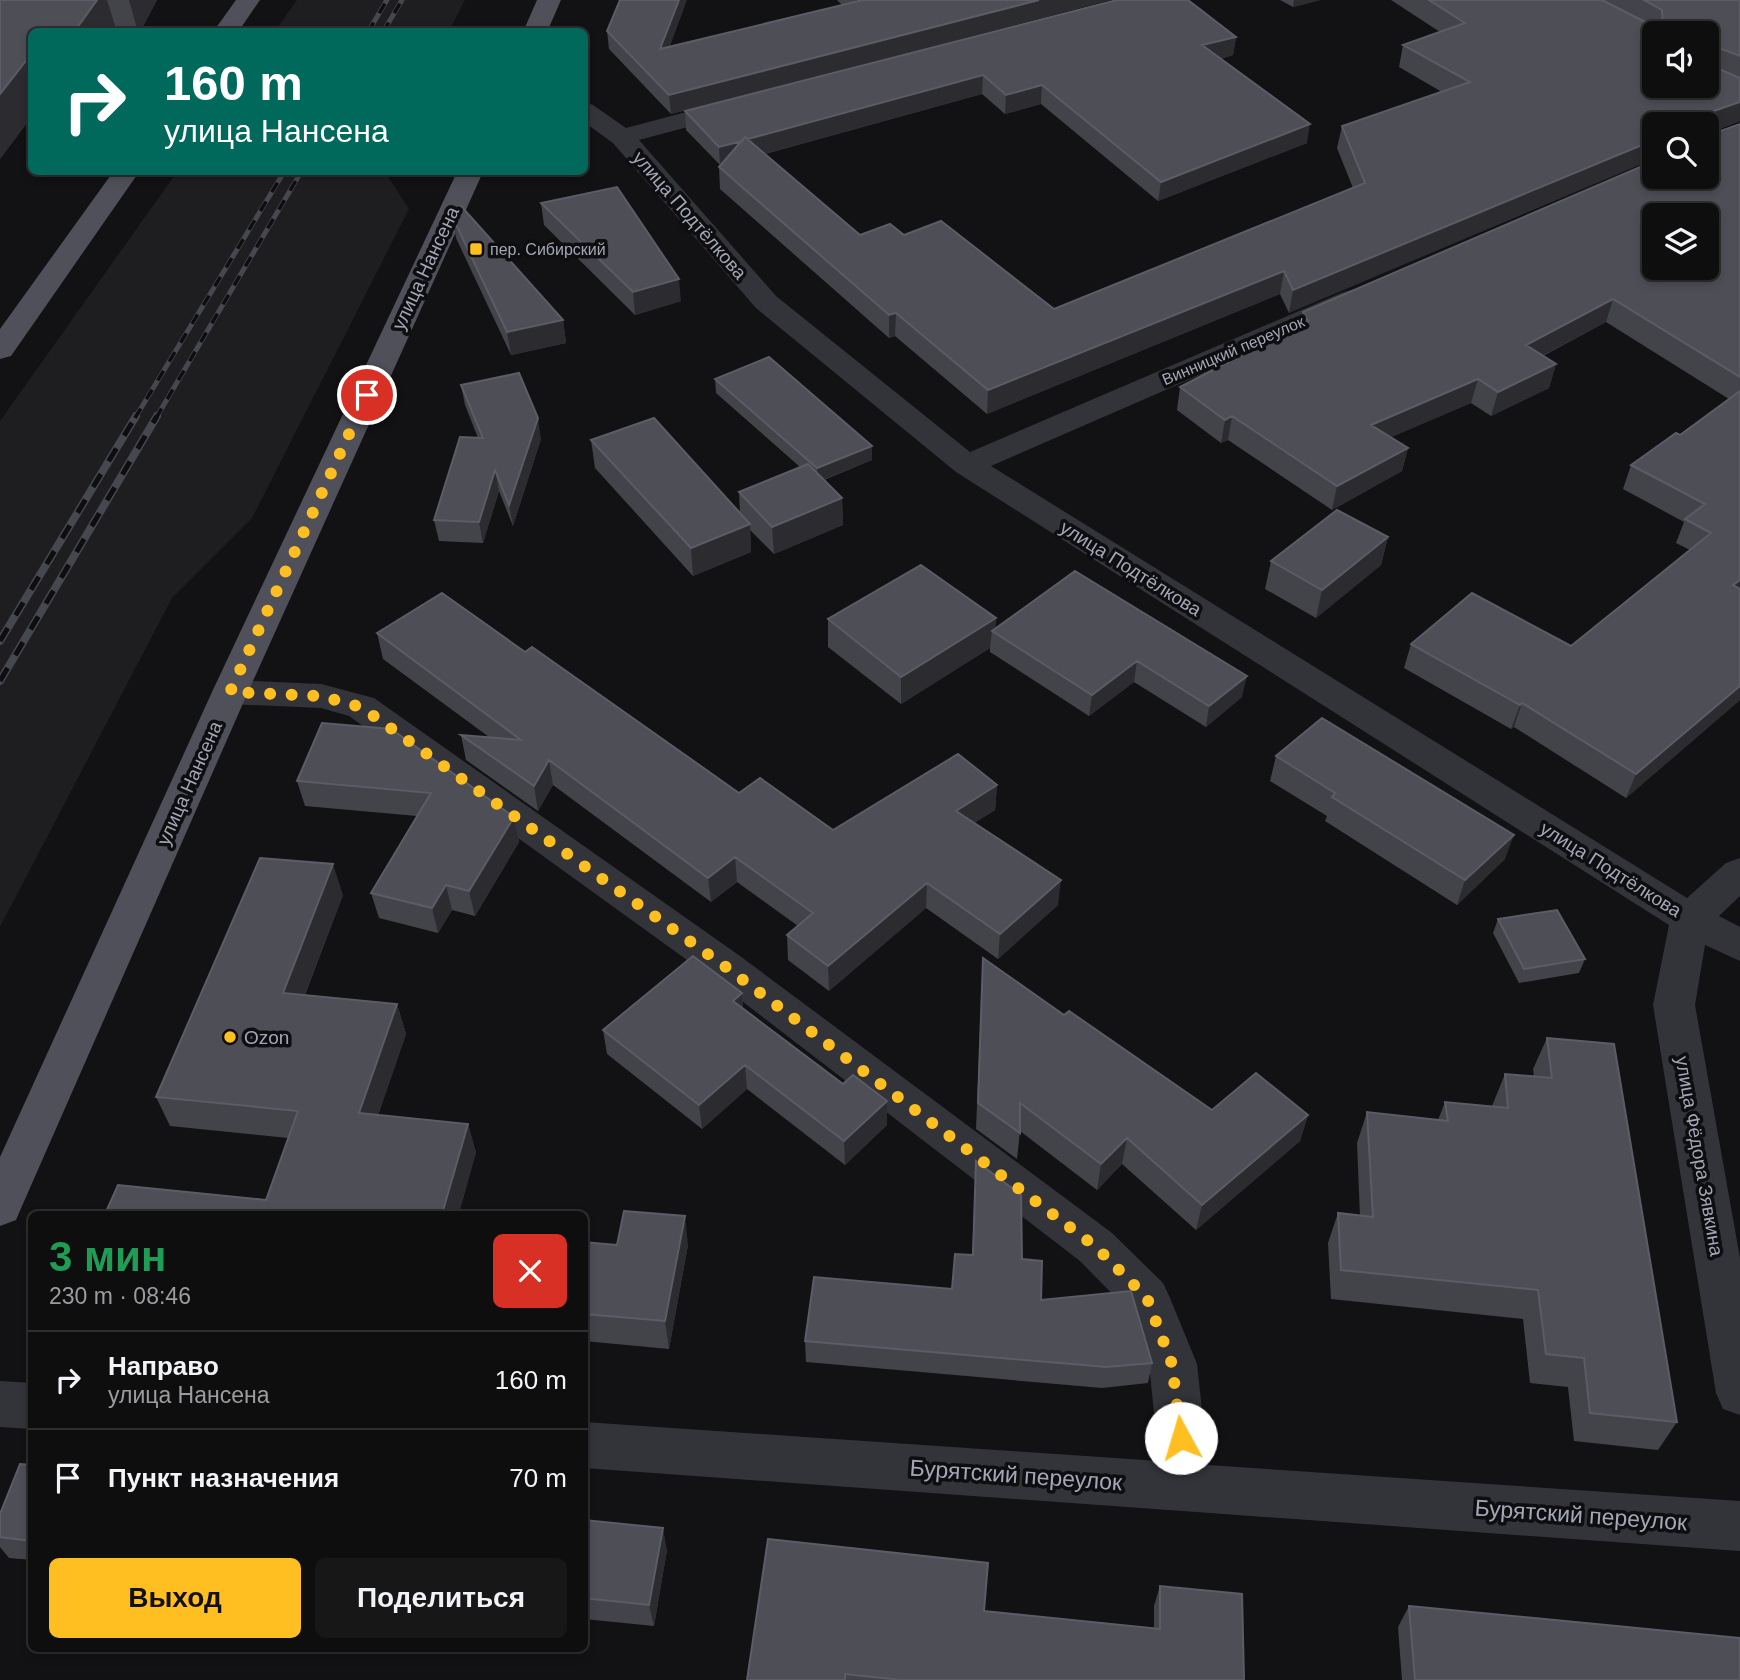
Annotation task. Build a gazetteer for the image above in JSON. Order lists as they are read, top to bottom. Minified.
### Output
{"streets":{"main road":["улица Нансена"],"street":["улица Подтёлкова","Винницкий переулок","улица Фёдора Зявкина","Бурятский переулок"]},"crossings":[["улица Подтёлкова","Винницкий переулок"],["улица Подтёлкова","улица Фёдора Зявкина"]],"places":{"transit":["пер. Сибирский"],"other":["Ozon"]},"page":{"turn":["160 m","улица Нансена"],"heading":["3 мин","230 m · 08:46"],"list":[{"name":"Направо","note":"улица Нансена","value":"160 m"},{"name":"Пункт назначения","value":"70 m"}],"buttons":["Выход","Поделиться"]}}
